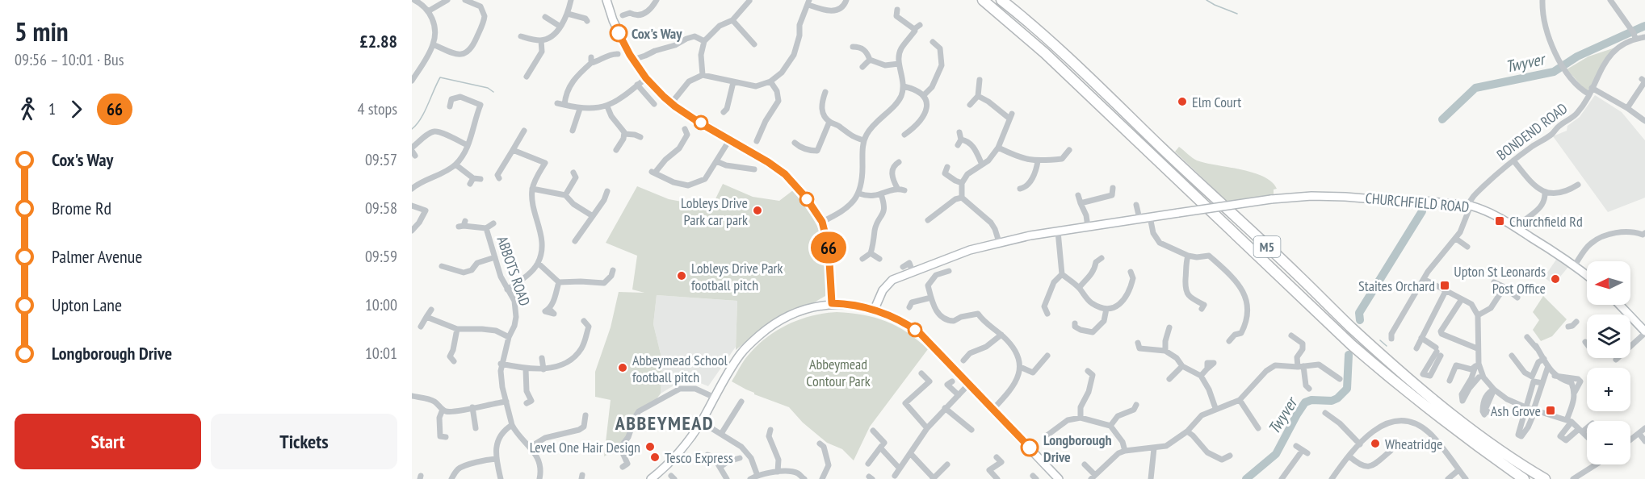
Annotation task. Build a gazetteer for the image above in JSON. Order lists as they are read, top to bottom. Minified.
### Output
{"streets":{"highway":["M5"],"street":["BONDEND ROAD","CHURCHFIELD ROAD","ABBOTS ROAD"]},"crossings":[["BONDEND ROAD","CHURCHFIELD ROAD"]],"districts":["ABBEYMEAD"],"water":["Twyver"],"parks":["Abbeymead Contour Park"],"places":{"other":["Cox's Way","Elm Court","Lobleys Drive Park car park","Lobleys Drive Park football pitch","Upton St Leonards Post Office","Abbeymead School football pitch","Wheatridge","Level One Hair Design","Longborough Drive","Tesco Express"],"transit":["Churchfield Rd","Staites Orchard","Ash Grove"]},"lines":["bus line 66"],"north":"left","page":{"heading":["5 min","09:56 – 10:01 · Bus","£2.88"],"on_map":"66","legs":["1","66","4 stops"],"list":[{"name":"Cox's Way","value":"09:57"},{"name":"Brome Rd","value":"09:58"},{"name":"Palmer Avenue","value":"09:59"},{"name":"Upton Lane","value":"10:00"},{"name":"Longborough Drive","value":"10:01"}],"map_buttons":["+","−"],"buttons":["Start","Tickets"]}}
